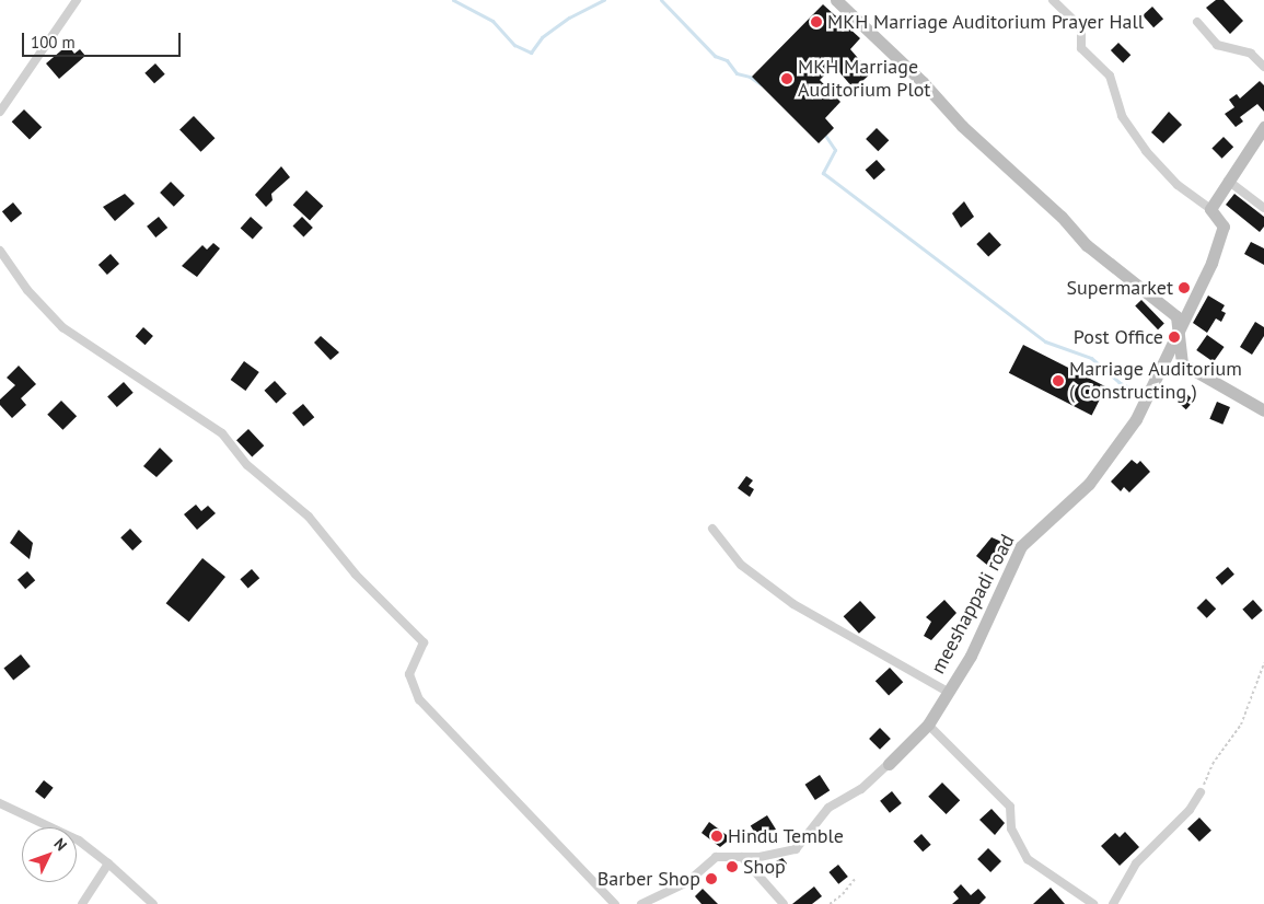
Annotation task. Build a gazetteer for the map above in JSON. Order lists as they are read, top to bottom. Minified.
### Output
{"streets":{"street":["meeshappadi road"]},"places":["MKH Marriage Auditorium Prayer Hall","MKH Marriage Auditorium Plot","Supermarket","Post Office","Marriage Auditorium ( Constructing )","Hindu Temble","Shop","Barber Shop"],"scale_bar":"100 m","north":"top right"}
